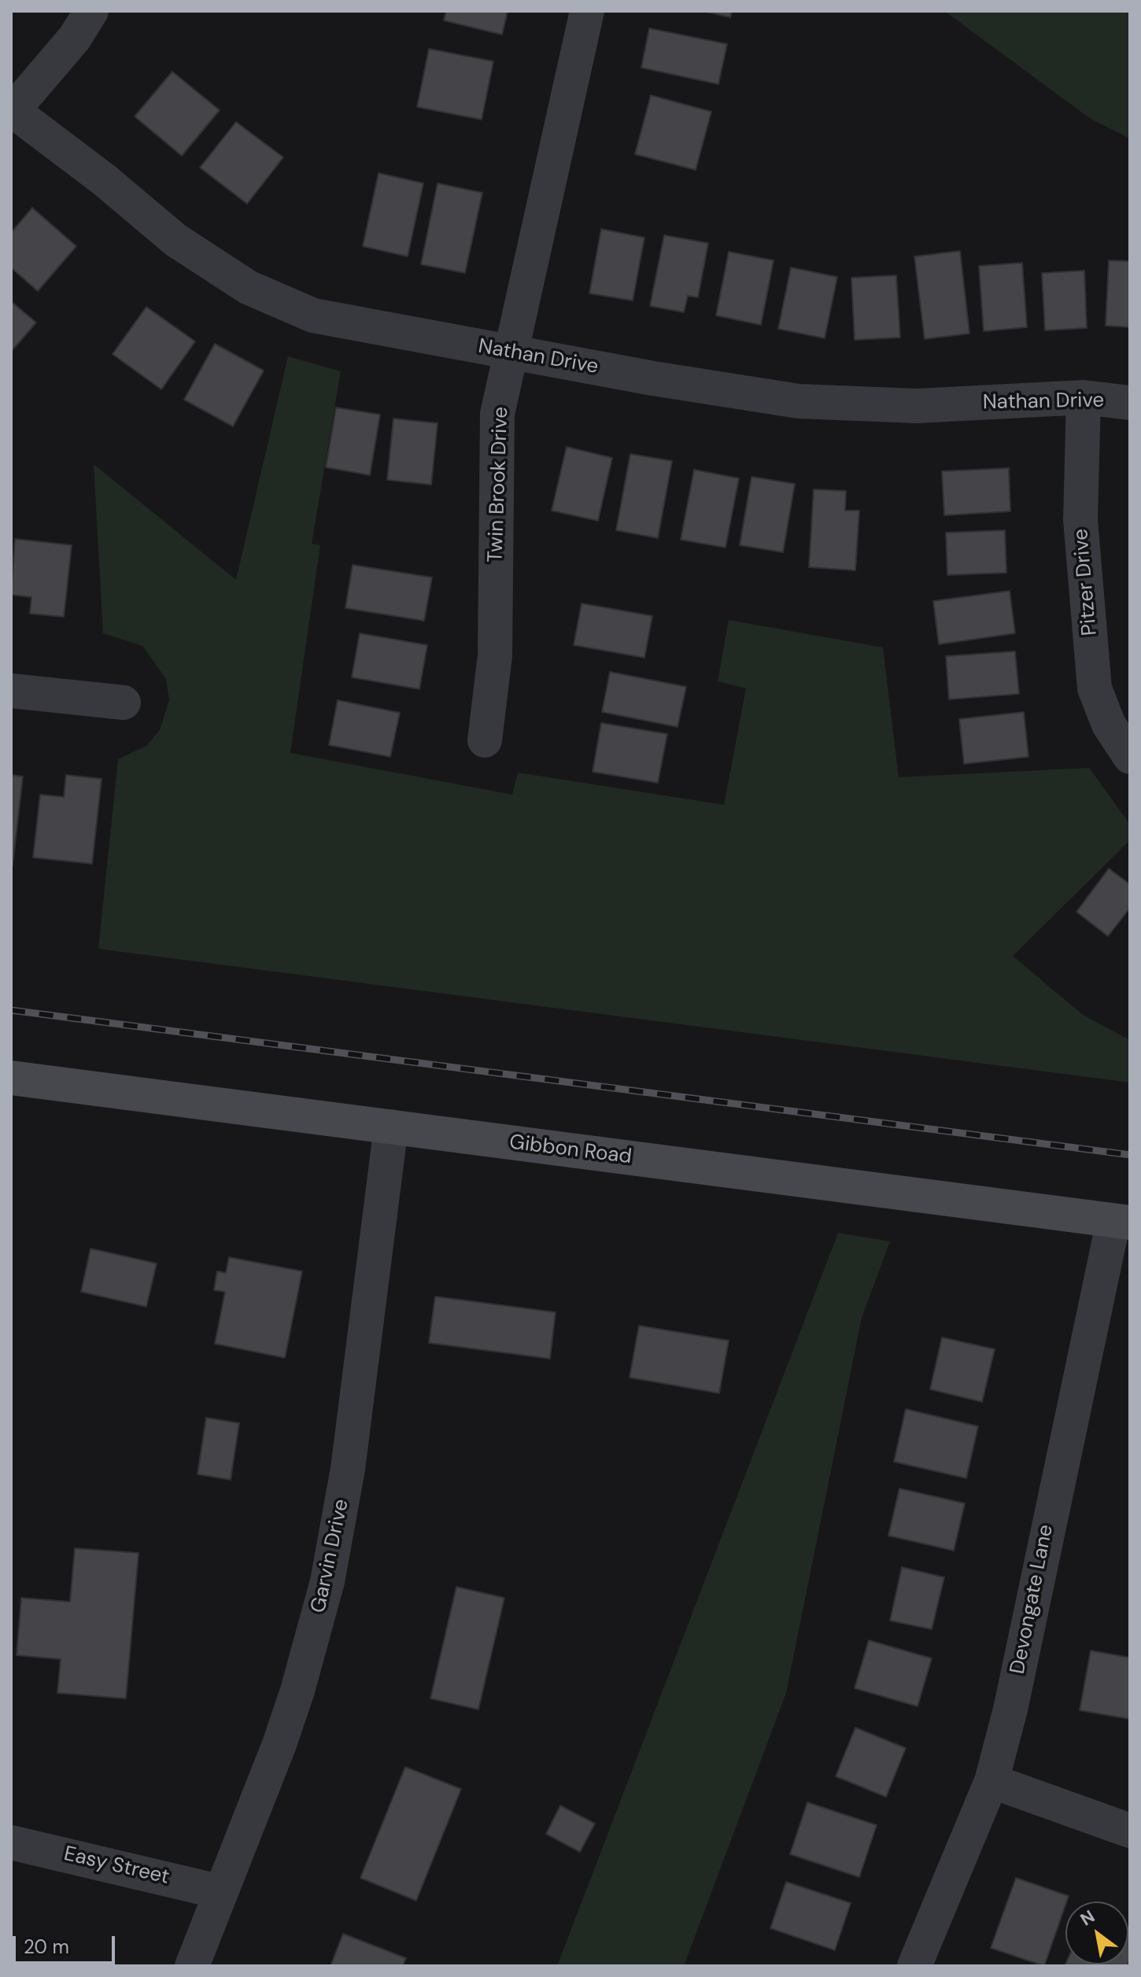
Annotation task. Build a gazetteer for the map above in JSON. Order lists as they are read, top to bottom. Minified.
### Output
{"streets":{"main road":["Gibbon Road"],"street":["Nathan Drive","Twin Brook Drive","Pitzer Drive","Garvin Drive","Devongate Lane","Easy Street"]},"crossings":[["Nathan Drive","Twin Brook Drive"],["Nathan Drive","Pitzer Drive"],["Gibbon Road","Garvin Drive"],["Gibbon Road","Devongate Lane"],["Garvin Drive","Easy Street"]],"scale_bar":"20 m","north":"top left"}
